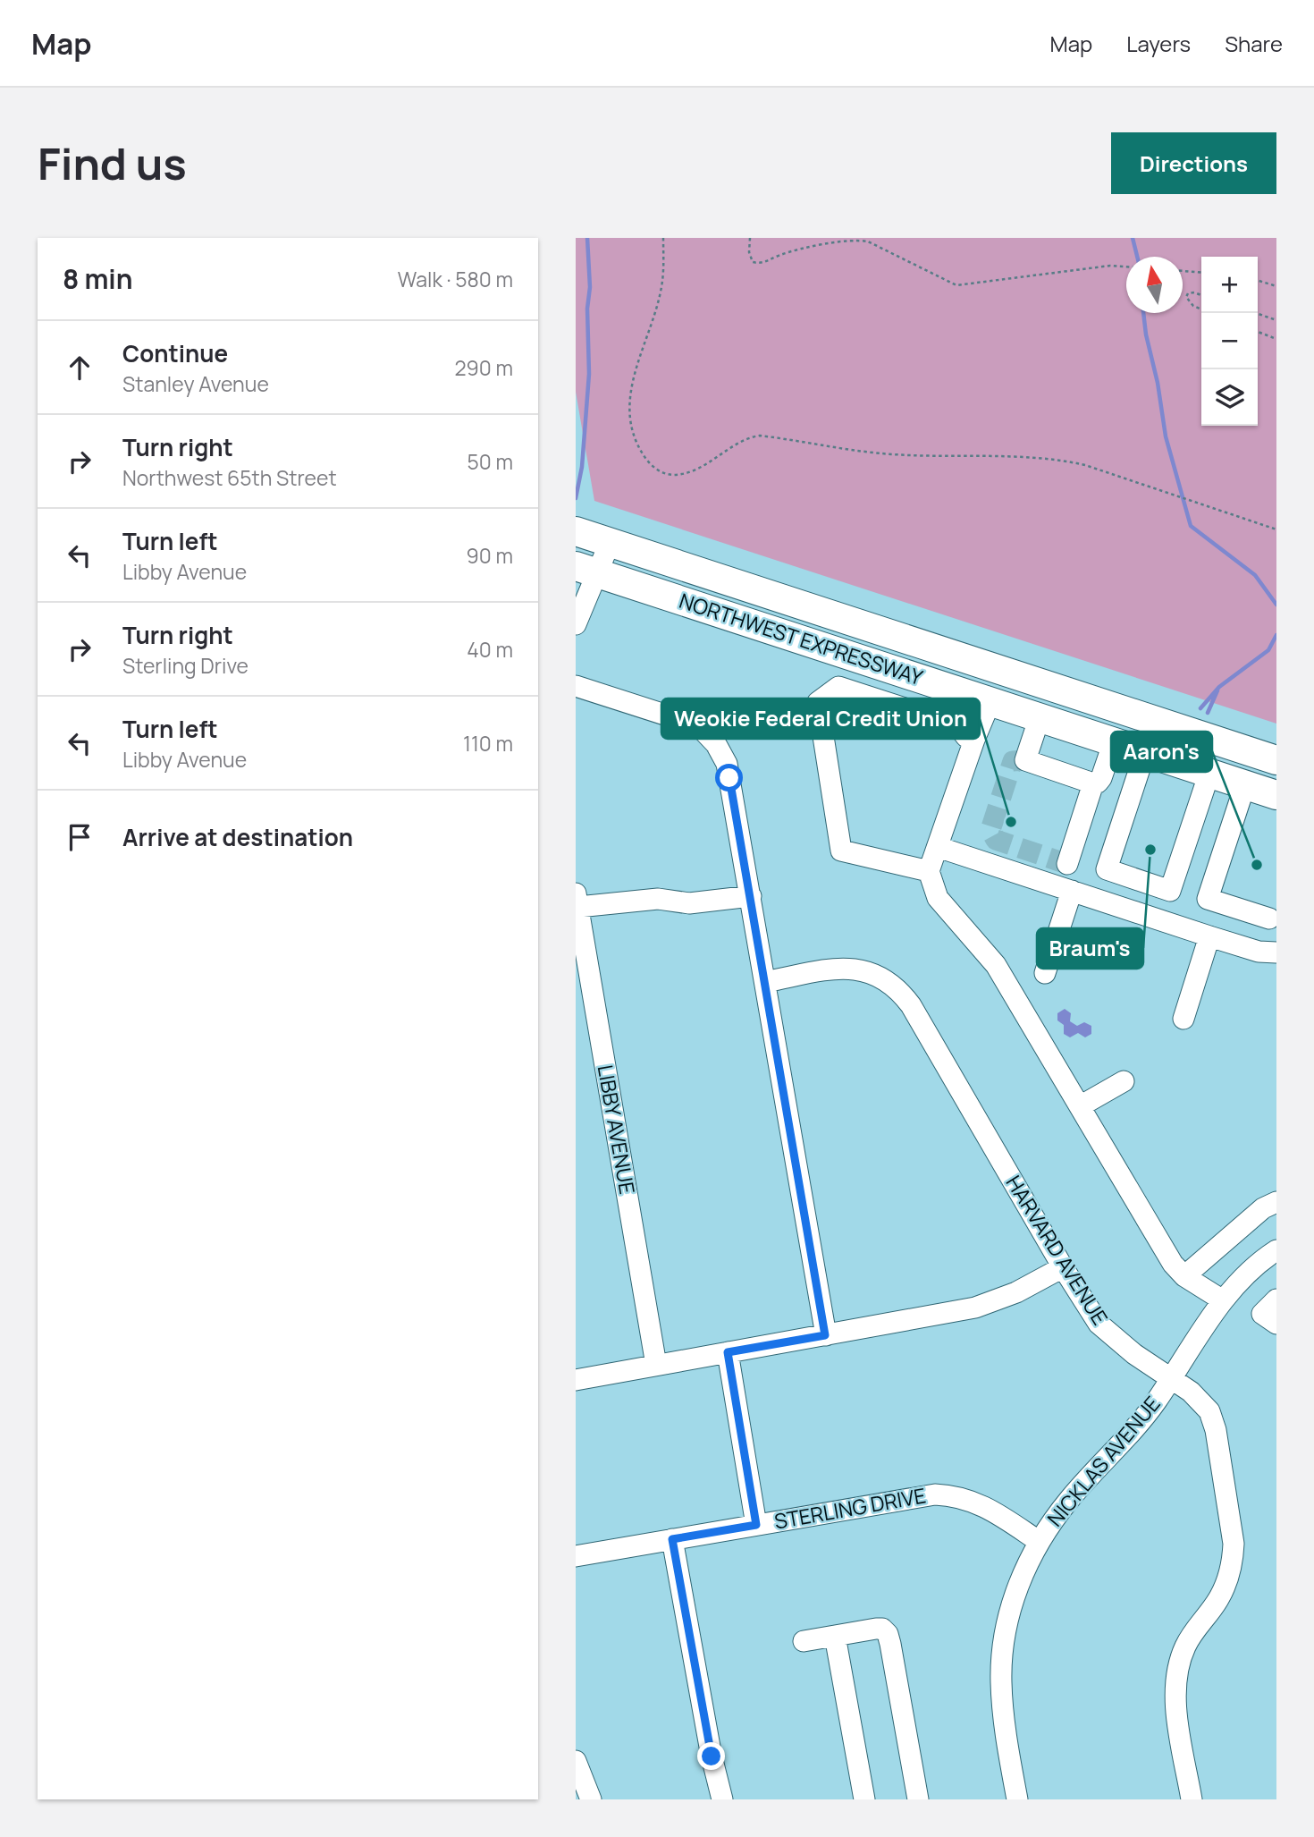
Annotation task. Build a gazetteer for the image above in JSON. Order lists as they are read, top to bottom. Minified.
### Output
{"streets":{"highway":["NORTHWEST EXPRESSWAY"],"street":["LIBBY AVENUE","HARVARD AVENUE","NICKLAS AVENUE","STERLING DRIVE"]},"crossings":[["HARVARD AVENUE","NICKLAS AVENUE"],["NICKLAS AVENUE","STERLING DRIVE"]],"places":["Weokie Federal Credit Union","Braum's","Aaron's"],"north":"top","page":{"header":"Map","nav":["Map","Layers","Share"],"buttons":"Directions","title":"Find us","heading":["8 min","Walk · 580 m"],"map_buttons":["+","−"],"list":[["Continue","Stanley Avenue","290 m"],["Turn right","Northwest 65th Street","50 m"],["Turn left","Libby Avenue","90 m"],["Turn right","Sterling Drive","40 m"],["Turn left","Libby Avenue","110 m"],"Arrive at destination"]}}
